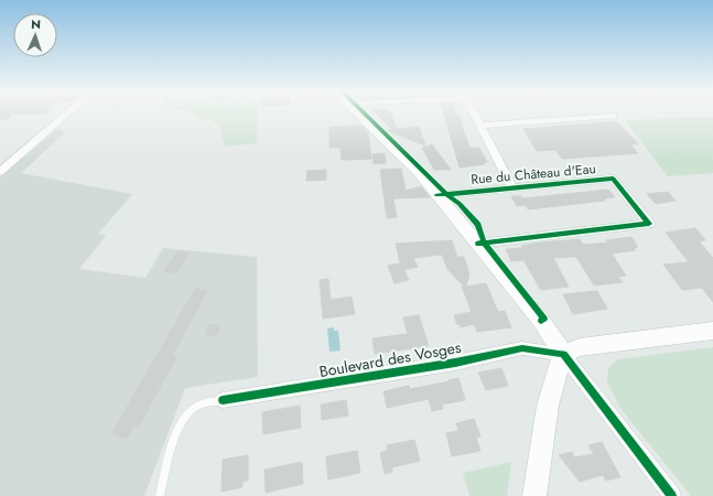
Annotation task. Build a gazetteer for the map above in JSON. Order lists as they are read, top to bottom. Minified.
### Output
{"streets":{"main road":["Boulevard des Vosges"],"street":["Rue du Château d'Eau"]},"north":"top"}
